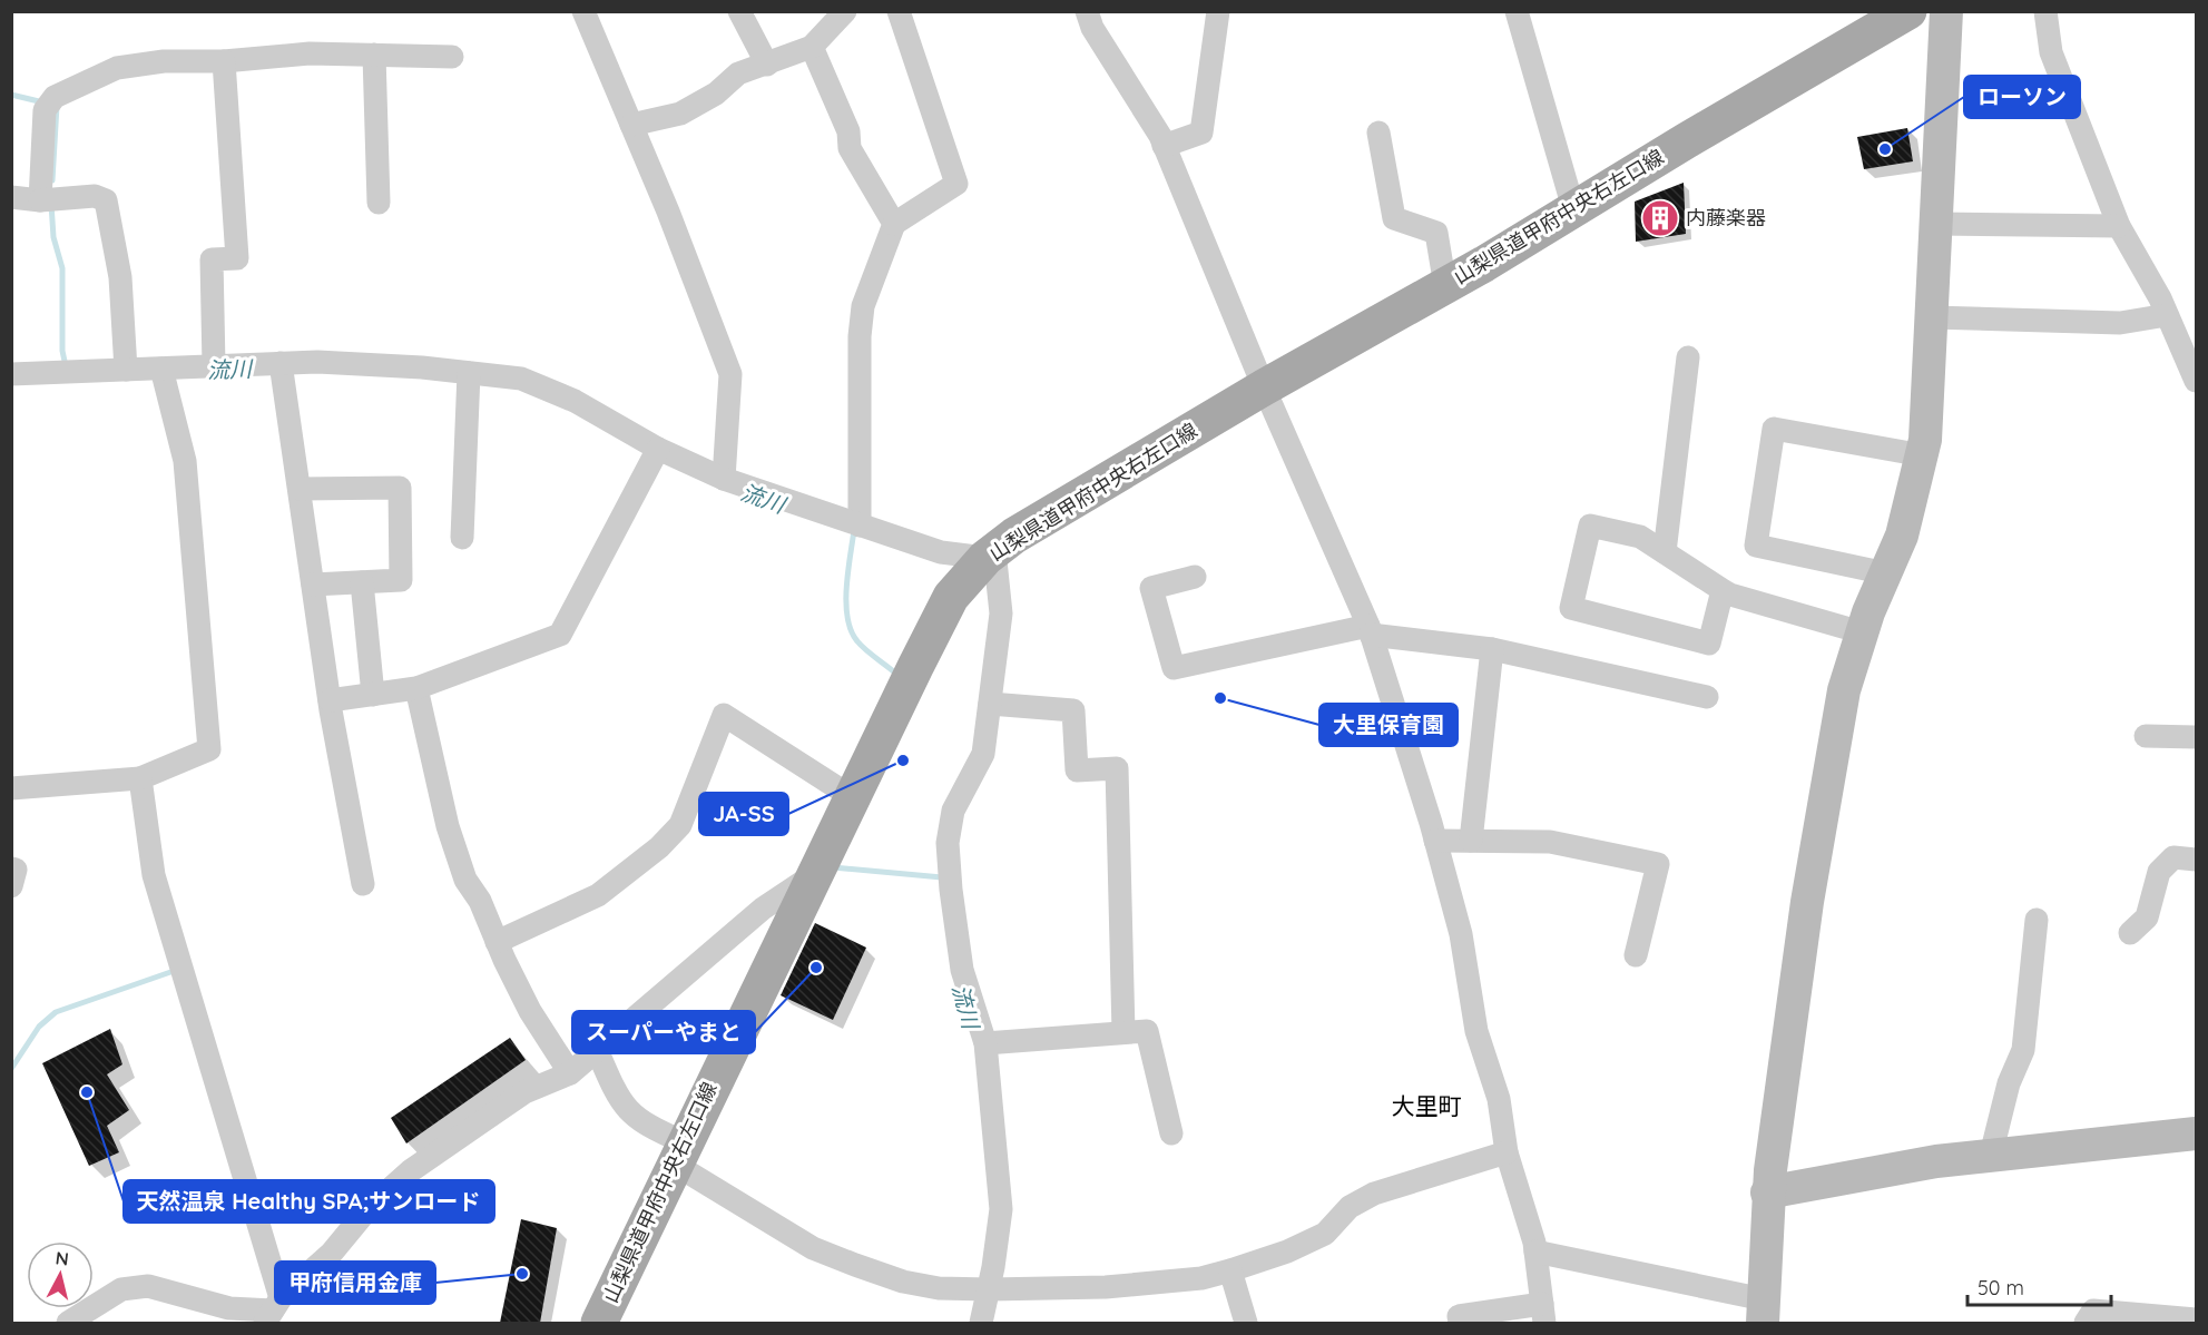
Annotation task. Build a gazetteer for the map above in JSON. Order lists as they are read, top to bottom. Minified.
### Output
{"streets":{"main road":["山梨県道甲府中央右左口線"]},"districts":["大里町"],"water":["流川"],"places":{"other":["ローソン","大里保育園","JA-SS","スーパーやまと","天然温泉 Healthy SPA;サンロード","甲府信用金庫"],"building":["内藤楽器"]},"scale_bar":"50 m","north":"top"}
